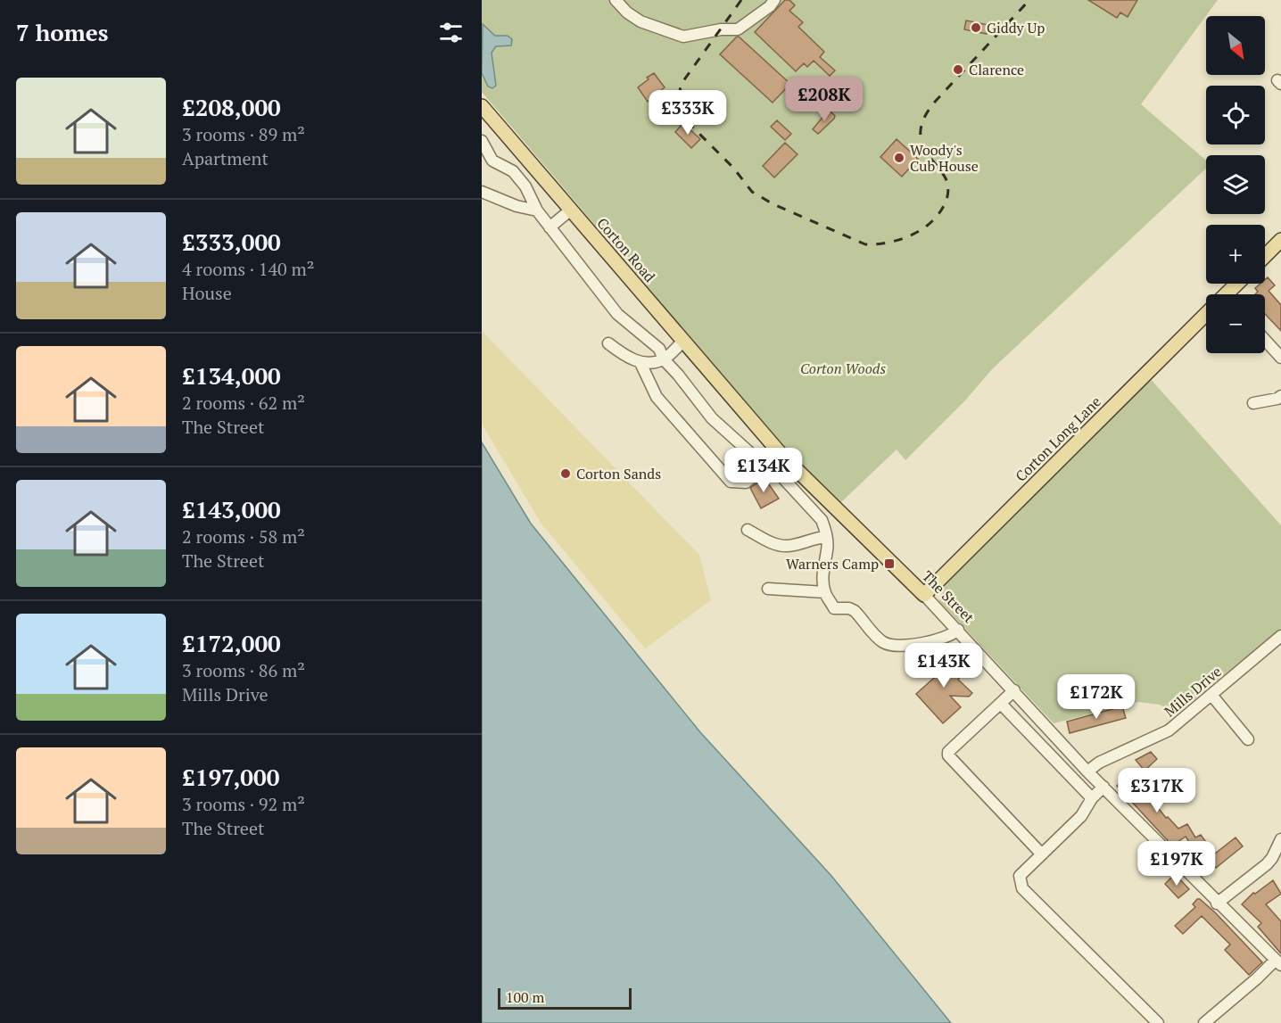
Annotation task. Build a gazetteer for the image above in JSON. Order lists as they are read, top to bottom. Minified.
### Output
{"streets":{"main road":["Corton Road","Corton Long Lane","The Street"],"street":["Mills Drive"]},"crossings":[["Corton Road","The Street"],["Corton Long Lane","The Street"],["The Street","Mills Drive"]],"parks":["Corton Woods"],"places":{"other":["Giddy Up","Clarence","Woody's Cub House","Corton Sands"],"transit":["Warners Camp"]},"scale_bar":"100 m","north":"bottom right","page":{"heading":"7 homes","map_buttons":["+","−"],"list":[{"name":"£208,000","note":"3 rooms · 89 m² · Apartment"},{"name":"£333,000","note":"4 rooms · 140 m² · House"},{"name":"£134,000","note":"2 rooms · 62 m² · The Street"},{"name":"£143,000","note":"2 rooms · 58 m² · The Street"},{"name":"£172,000","note":"3 rooms · 86 m² · Mills Drive"},{"name":"£197,000","note":"3 rooms · 92 m² · The Street"}],"price":["£208K","£333K","£134K","£143K","£172K","£317K","£197K"],"scale":"100 m"}}
